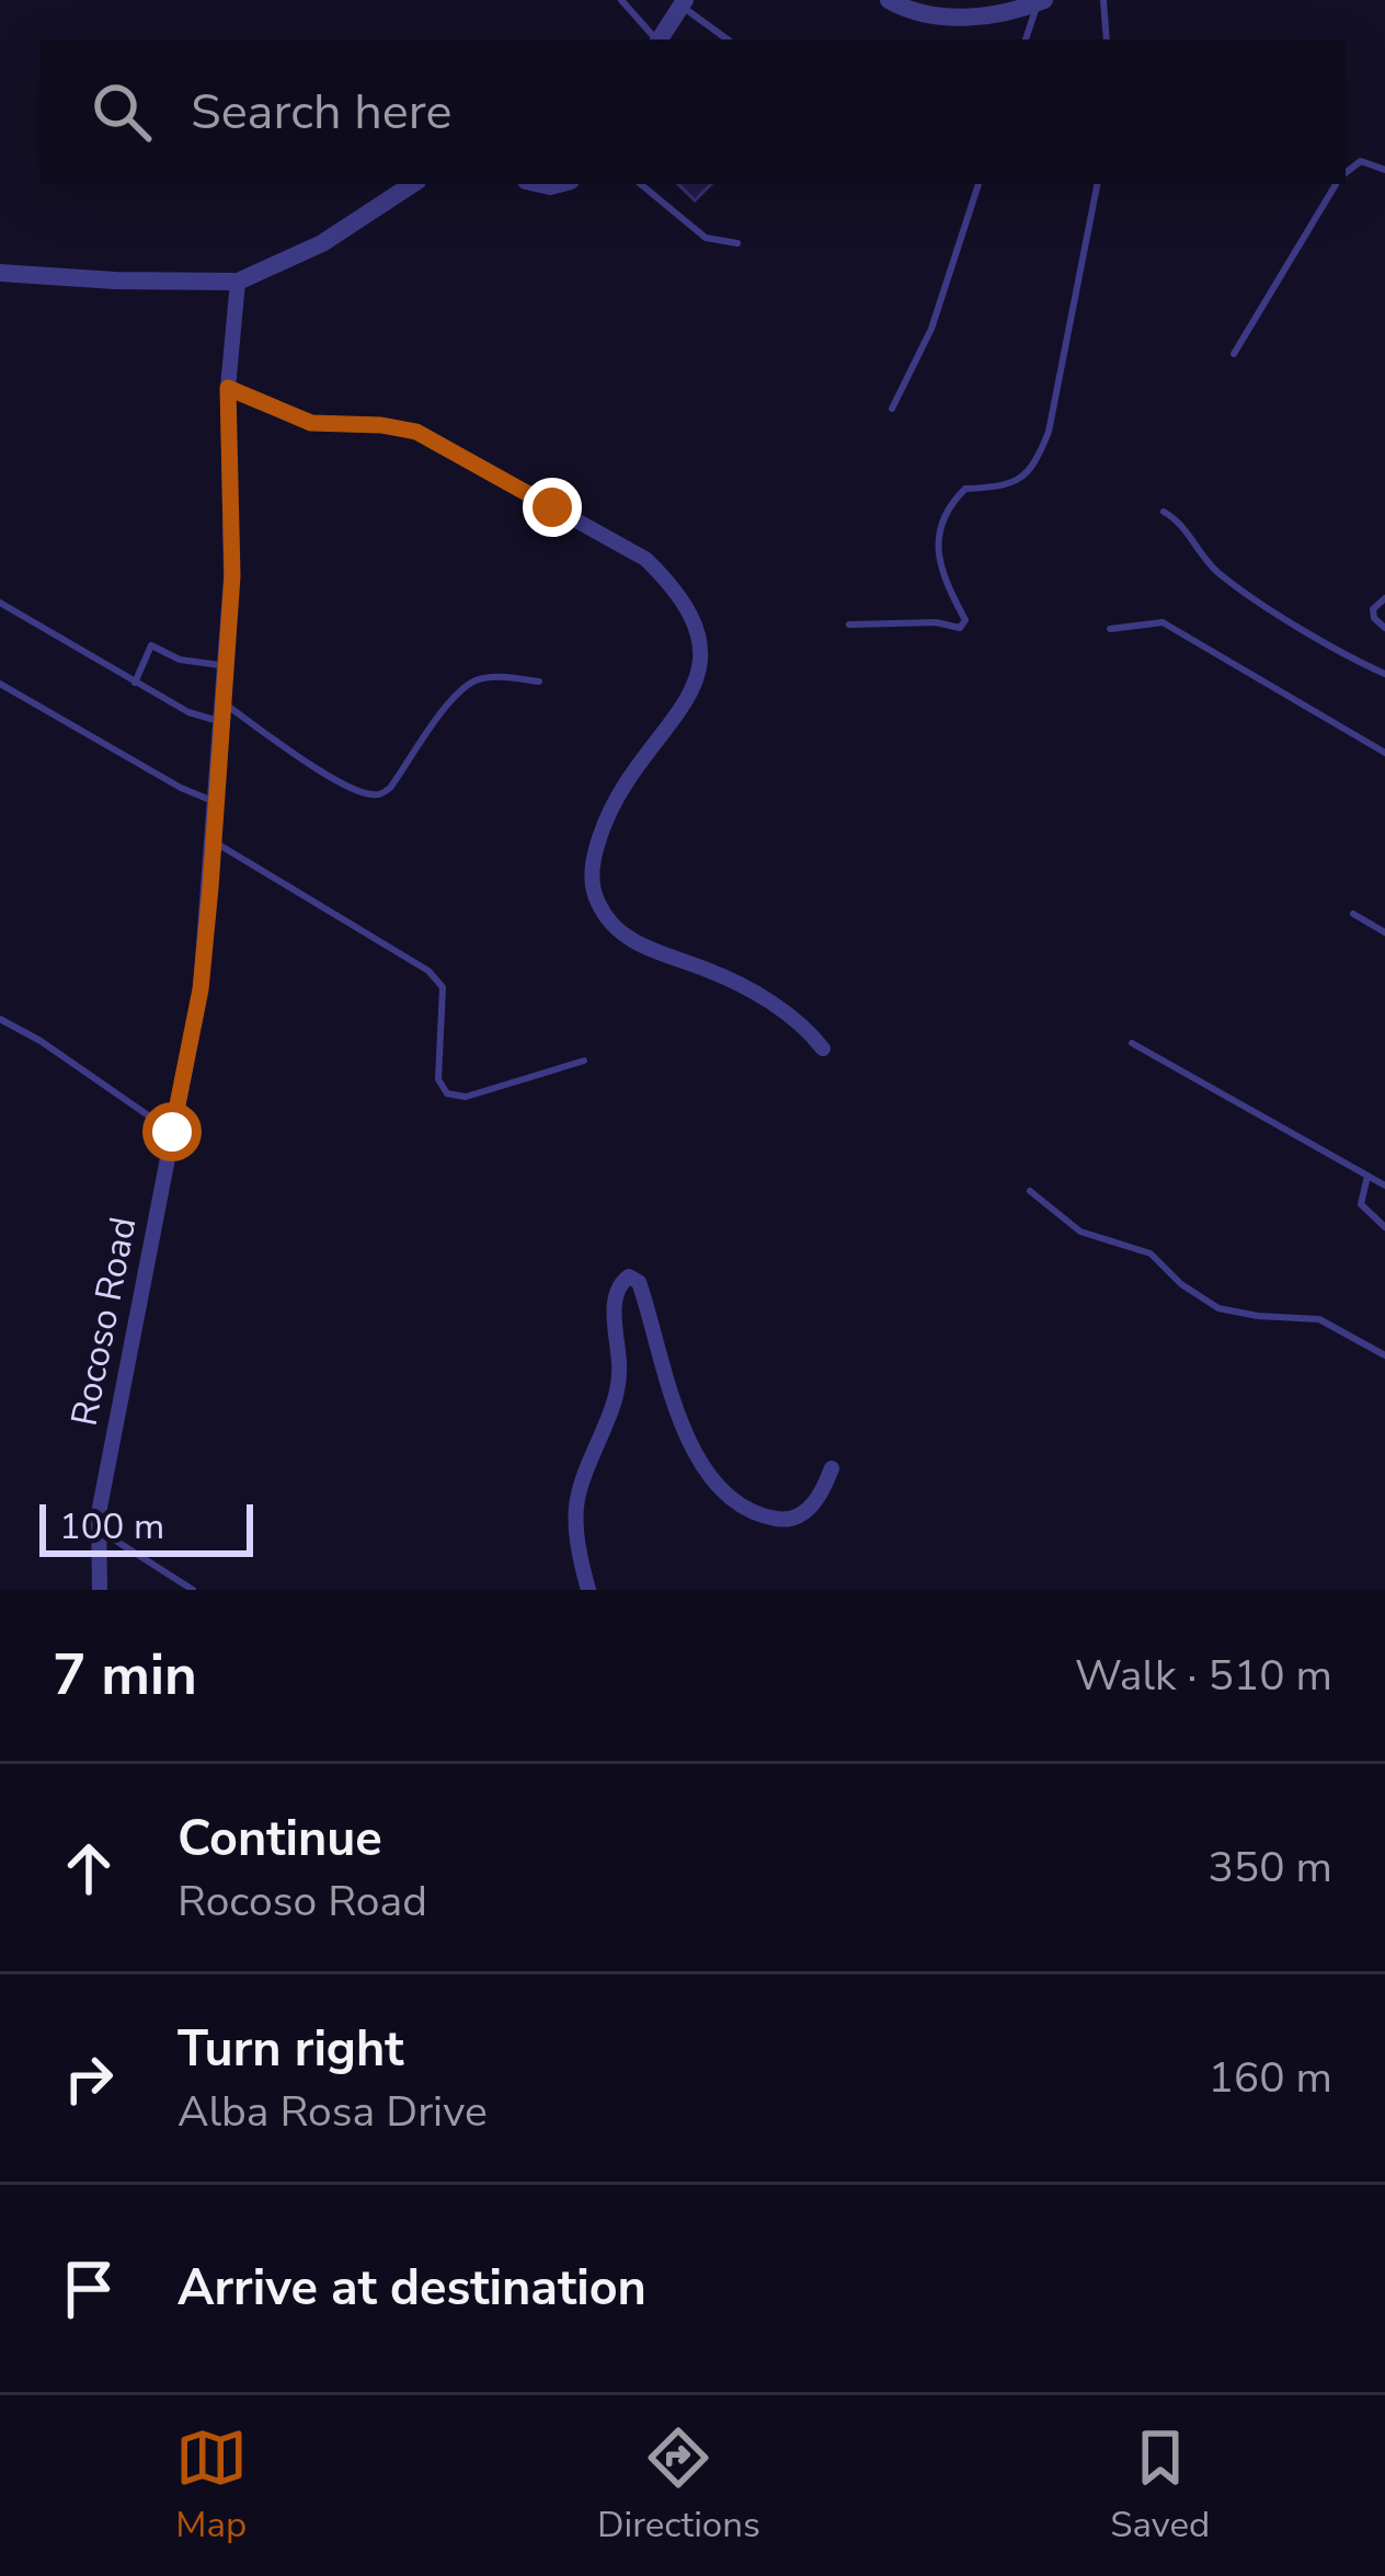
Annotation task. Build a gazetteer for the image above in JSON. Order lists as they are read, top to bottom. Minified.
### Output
{"streets":{"street":["Rocoso Road"]},"scale_bar":"100 m","page":{"search":"Search here","scale":"100 m","heading":["7 min","Walk · 510 m"],"list":[["Continue","Rocoso Road","350 m"],["Turn right","Alba Rosa Drive","160 m"],"Arrive at destination"],"nav":["Map","Directions","Saved"]}}
